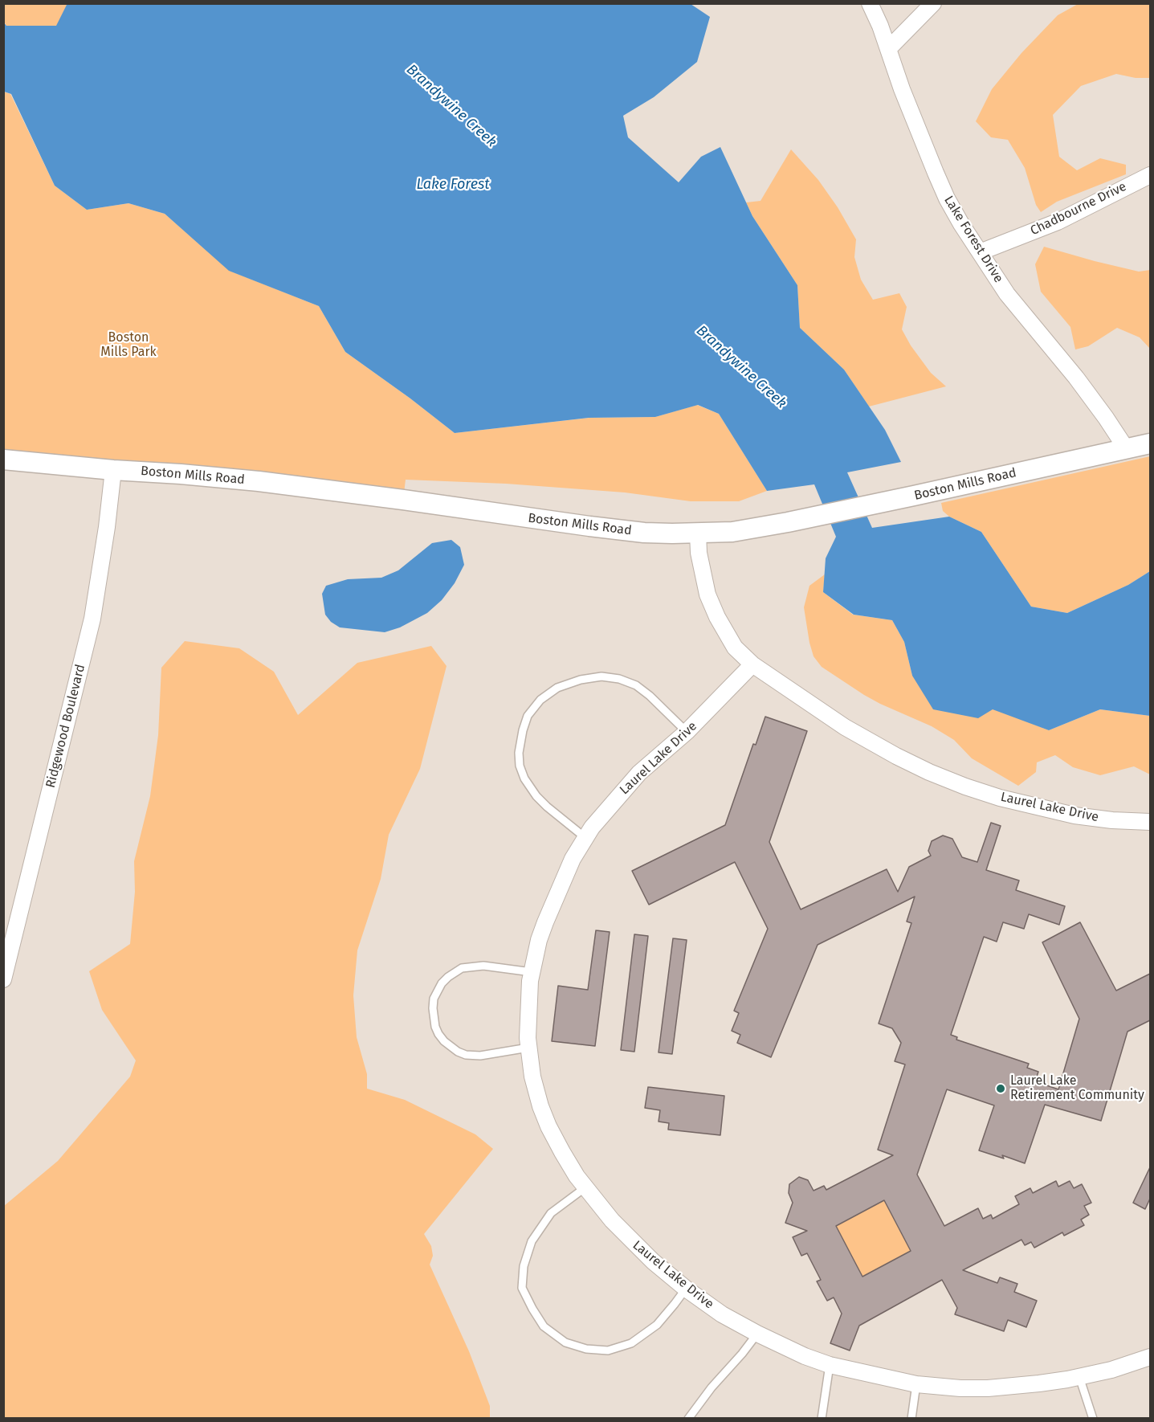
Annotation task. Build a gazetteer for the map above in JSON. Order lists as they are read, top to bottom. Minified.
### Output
{"streets":{"street":["Chadbourne Drive","Lake Forest Drive","Boston Mills Road","Ridgewood Boulevard","Laurel Lake Drive"]},"crossings":[["Chadbourne Drive","Lake Forest Drive"],["Lake Forest Drive","Boston Mills Road"],["Boston Mills Road","Ridgewood Boulevard"],["Boston Mills Road","Laurel Lake Drive"]],"water":["Brandywine Creek","Lake Forest"],"parks":["Boston Mills Park"],"places":["Laurel Lake Retirement Community"]}
